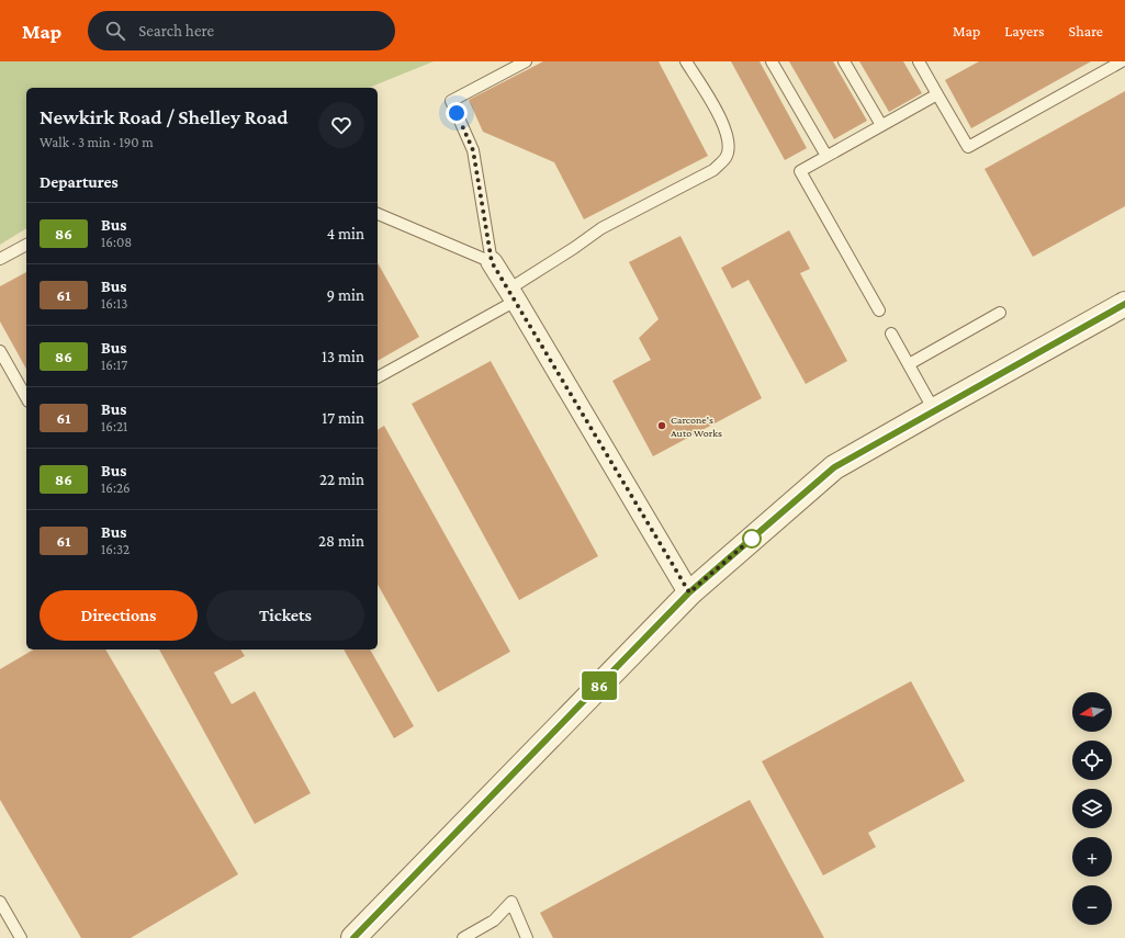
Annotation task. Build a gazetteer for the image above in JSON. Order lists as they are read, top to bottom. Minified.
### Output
{"places":["Carcone's Auto Works"],"lines":["bus line 86"],"north":"left","page":{"header":"Map","search":"Search here","nav":["Map","Layers","Share"],"on_map":"86","heading":[["Newkirk Road / Shelley Road","Walk · 3 min · 190 m"],"Departures"],"list":[{"mark":"86","name":"Bus","note":"16:08","value":"4 min"},{"mark":"61","name":"Bus","note":"16:13","value":"9 min"},{"mark":"86","name":"Bus","note":"16:17","value":"13 min"},{"mark":"61","name":"Bus","note":"16:21","value":"17 min"},{"mark":"86","name":"Bus","note":"16:26","value":"22 min"},{"mark":"61","name":"Bus","note":"16:32","value":"28 min"}],"buttons":["Directions","Tickets"],"map_buttons":["+","−"]}}
